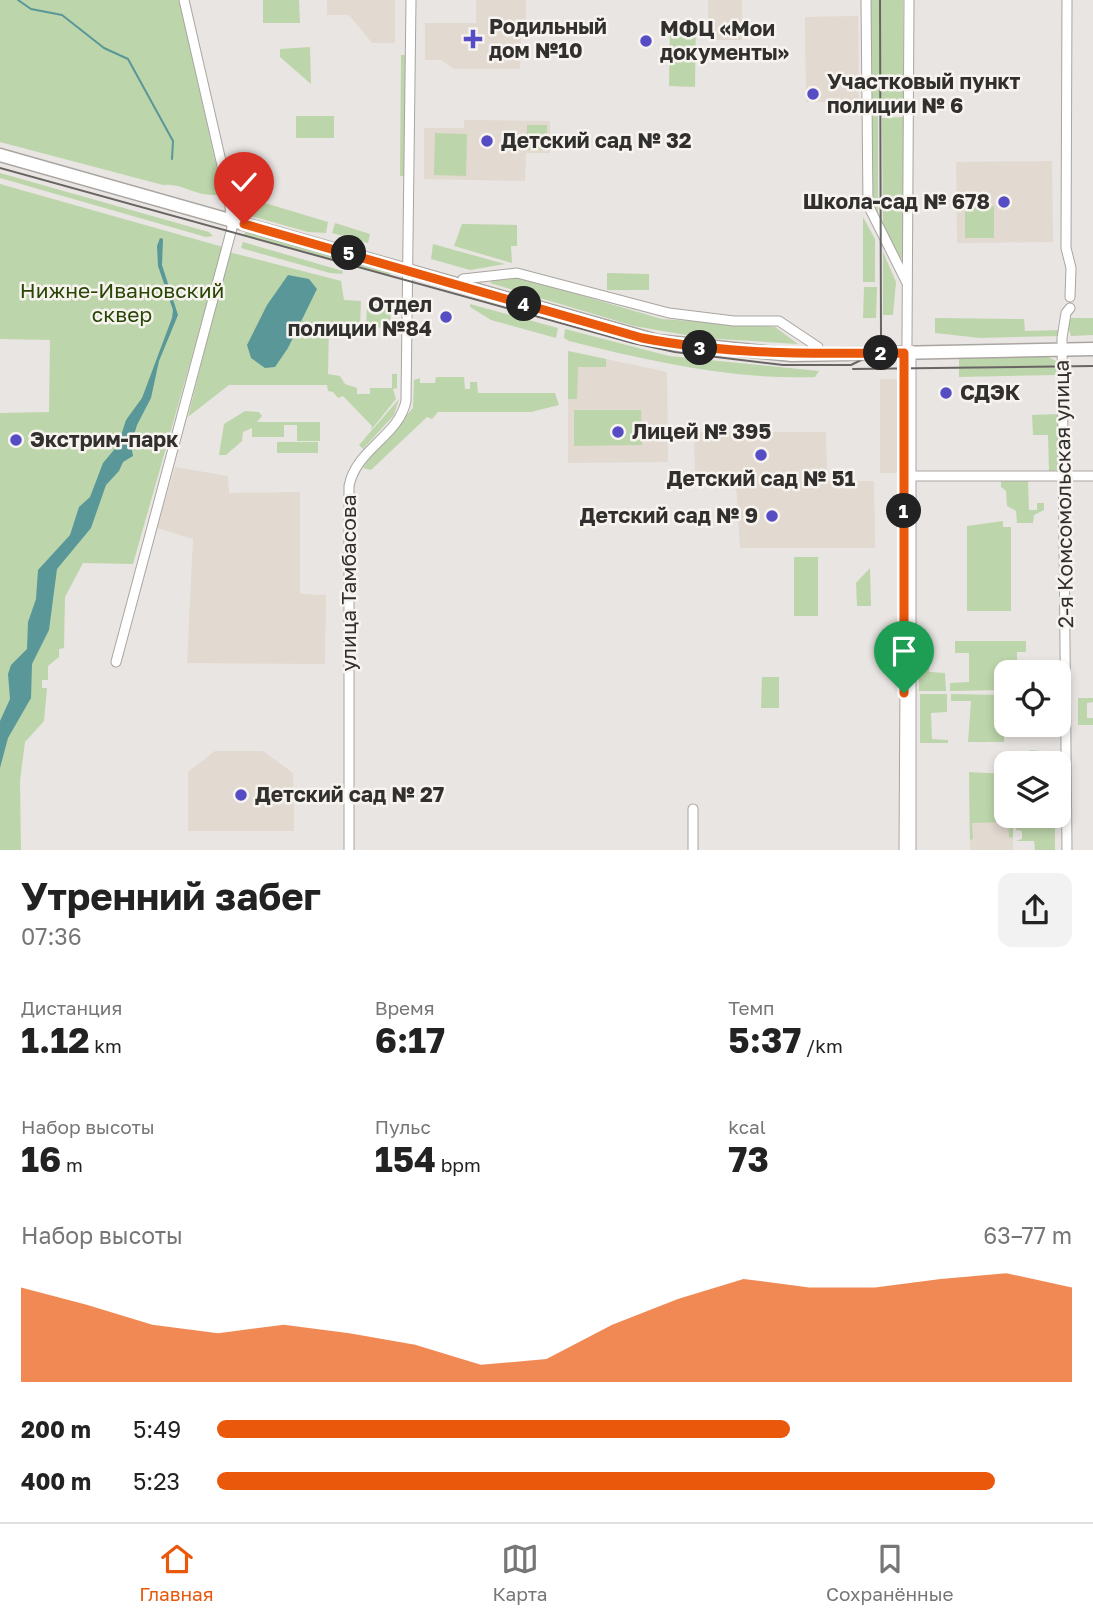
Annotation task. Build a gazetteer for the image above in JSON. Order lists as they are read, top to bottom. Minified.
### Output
{"streets":{"street":["2-я Комсомольская улица","улица Тамбасова"]},"parks":["Нижне-Ивановский сквер"],"places":{"health":["Родильный дом №10"],"other":["МФЦ «Мои документы»","Участковый пункт полиции № 6","Детский сад № 32","Школа-сад № 678","Отдел полиции №84","СДЭК","Лицей № 395","Экстрим-парк","Детский сад № 51","Детский сад № 9","Детский сад № 27"]},"page":{"pins":["5","4","3","2","1"],"heading":["Утренний забег","07:36"],"stats":[["Дистанция","1.12 km"],["Время","6:17"],["Темп","5:37 /km"],["Набор высоты","16 m"],["Пульс","154 bpm"],["kcal","73"]],"chart":["Набор высоты","63–77 m"],"list":[{"name":"200 m","note":"5:49"},{"name":"400 m","note":"5:23"}],"tabs":["Главная","Карта","Сохранённые"]}}
